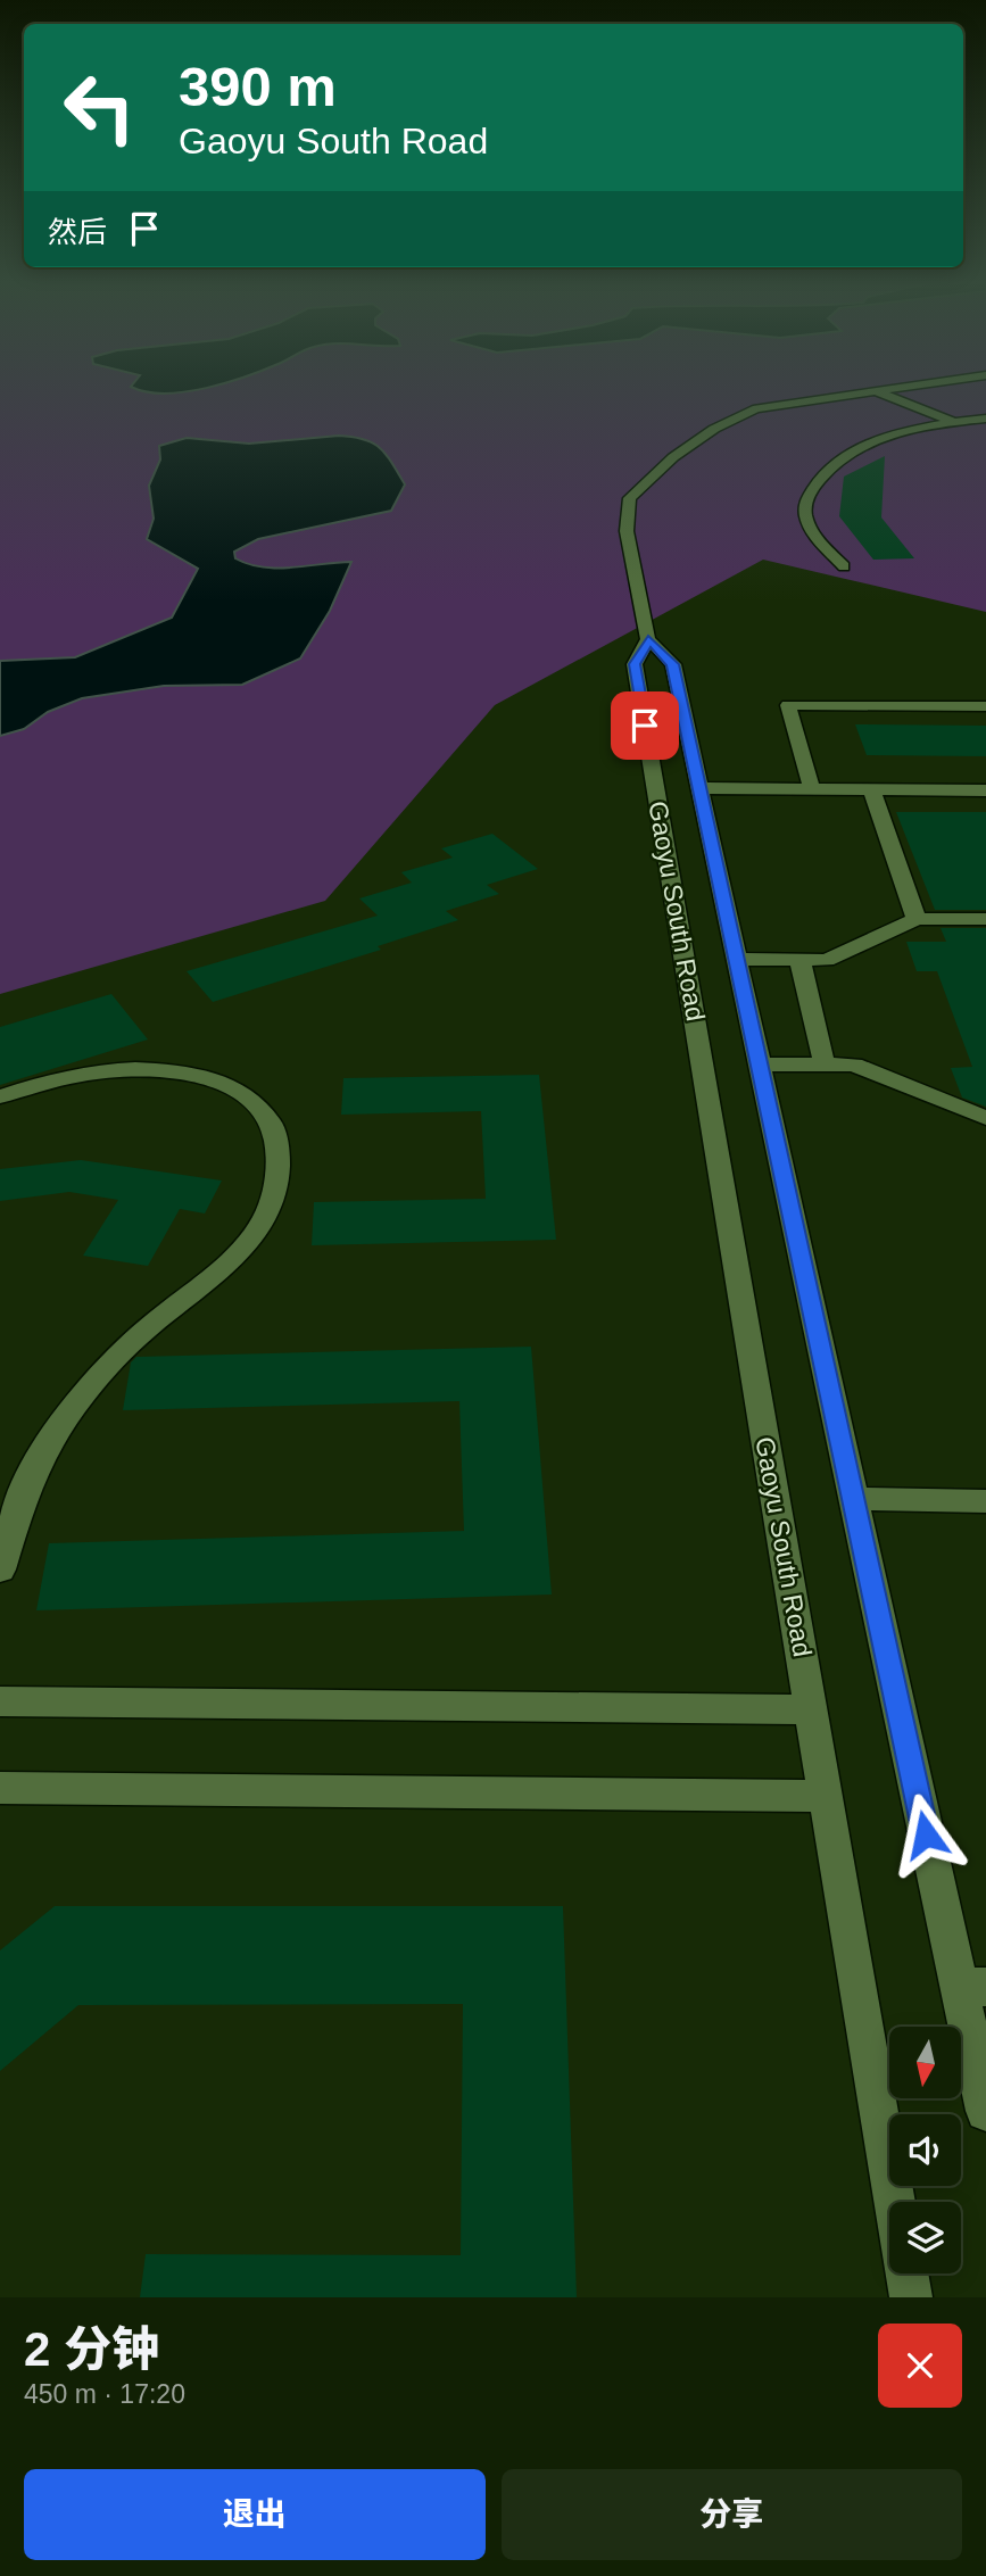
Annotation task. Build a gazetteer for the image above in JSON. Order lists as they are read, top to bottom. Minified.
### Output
{"streets":{"street":["Gaoyu South Road"]},"north":"bottom","page":{"turn":["390 m","Gaoyu South Road"],"then":"然后","heading":["2 分钟","450 m · 17:20"],"buttons":["退出","分享"]}}
